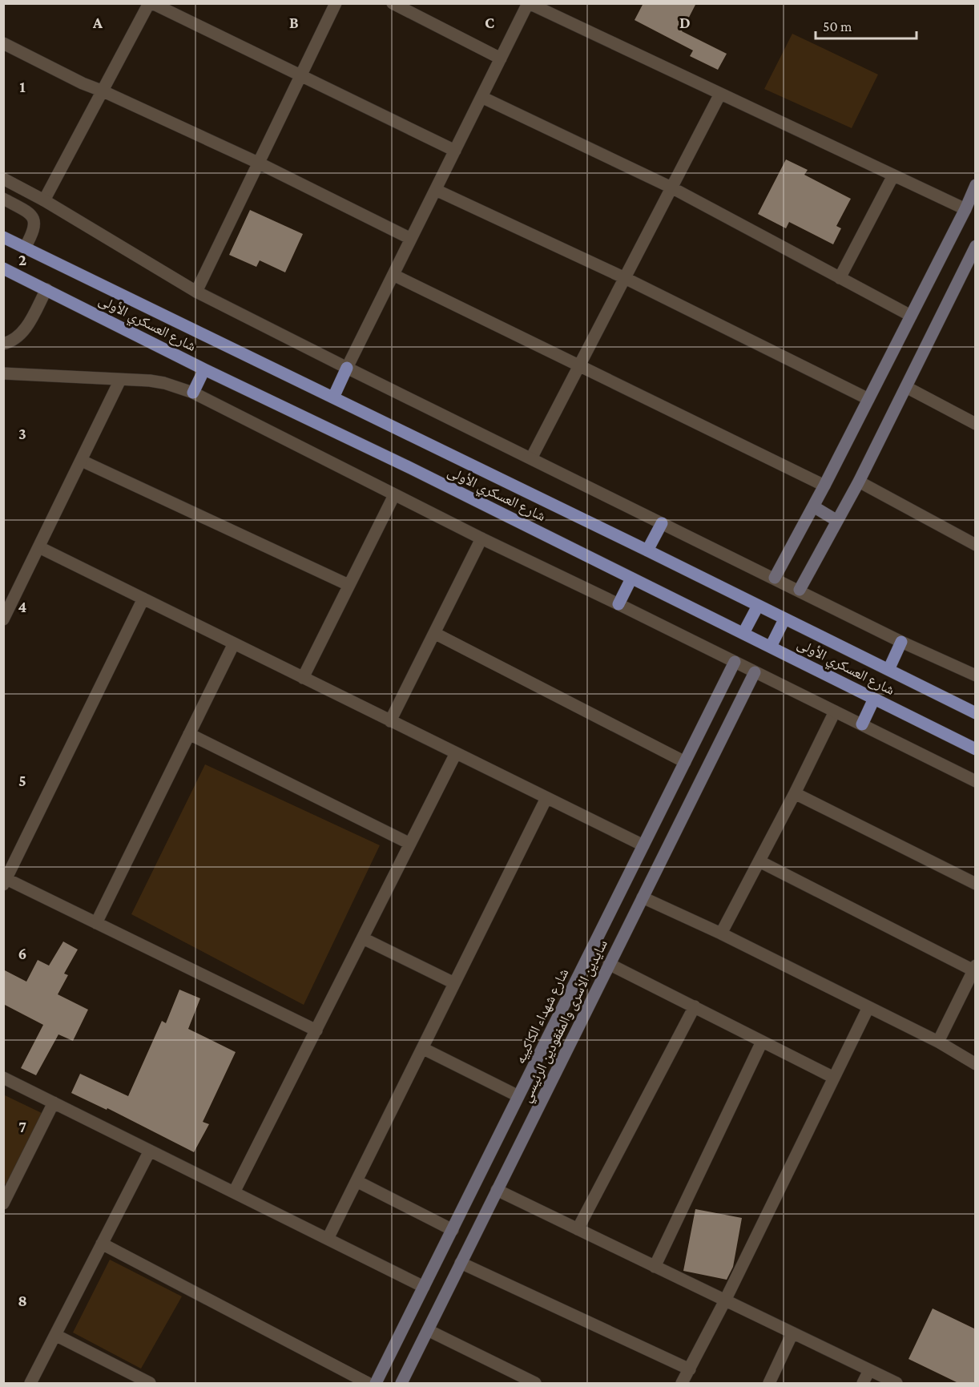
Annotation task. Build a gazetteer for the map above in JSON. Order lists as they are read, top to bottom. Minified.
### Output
{"streets":{"main road":["شارع العسكري الأولى","شارع شهداء الكاكييه","سايدين الأسرى والمفقودين الرئيسي"]},"scale_bar":"50 m","grid":{"columns":["A","B","C","D"],"rows":["1","2","3","4","5","6","7","8"]}}
